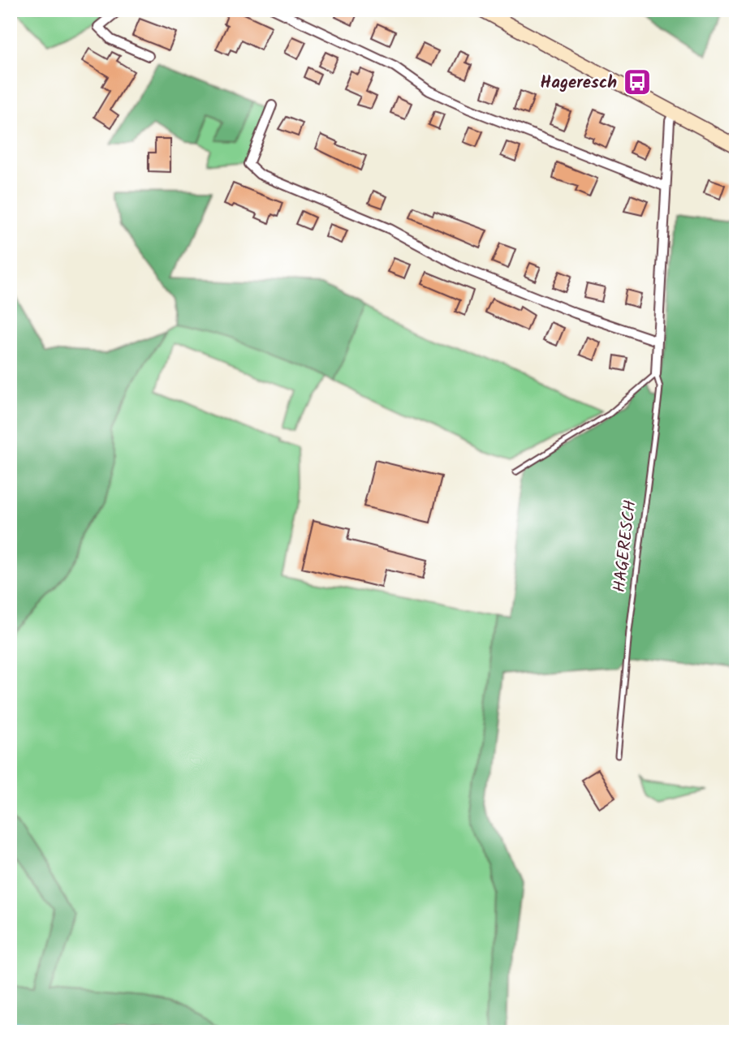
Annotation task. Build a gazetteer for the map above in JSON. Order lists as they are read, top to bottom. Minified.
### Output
{"streets":{"street":["HAGERESCH"]},"places":{"bus stop":["Hageresch"]}}
